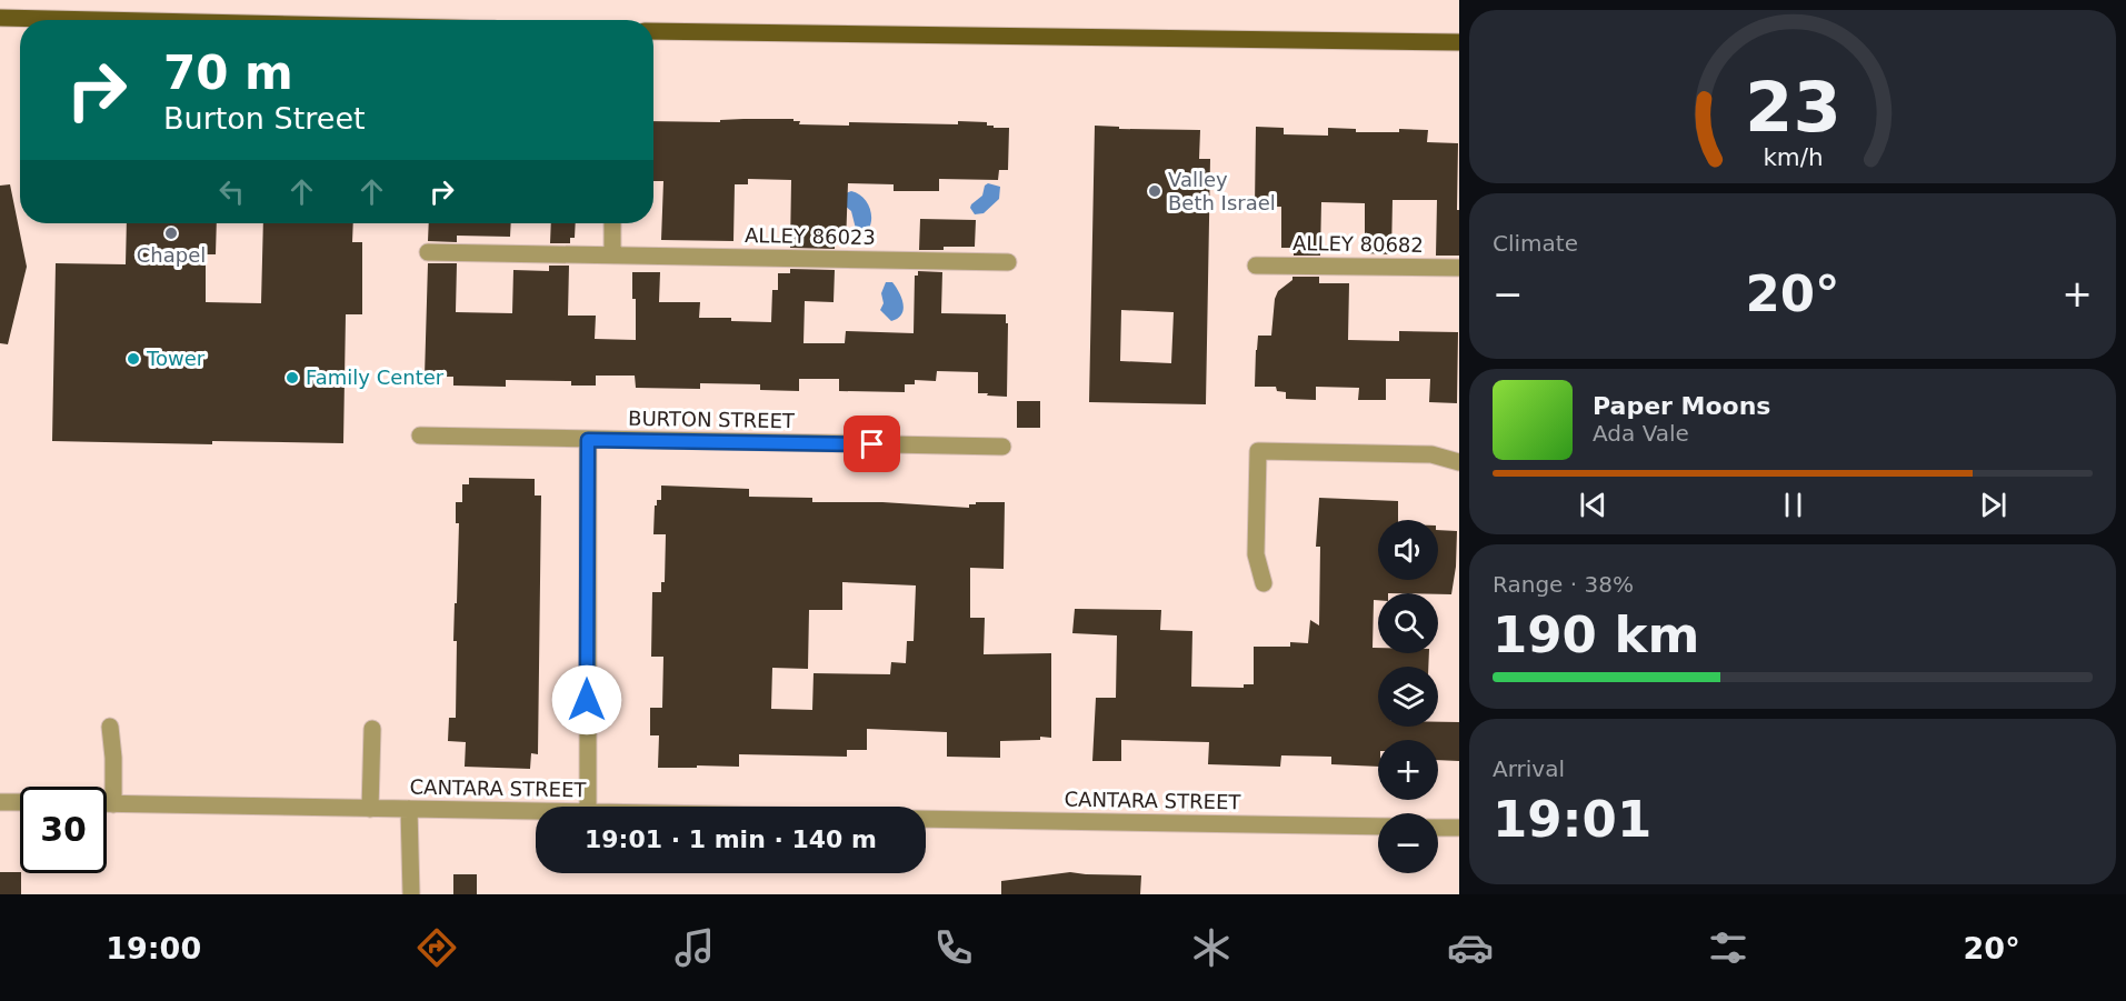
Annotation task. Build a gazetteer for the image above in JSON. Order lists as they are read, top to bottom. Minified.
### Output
{"streets":{"street":["ALLEY 86023","ALLEY 80682","BURTON STREET","CANTARA STREET"]},"places":["Valley Beth Israel","Chapel","Tower","Family Center"],"page":{"turn":["70 m","Burton Street"],"tile":["Climate",["Range · 38%","190 km"],["Arrival","19:01"]],"heat":["−","20°","+"],"song":["Paper Moons","Ada Vale"],"map_buttons":["+","−"],"limit":"30","trip":"19:01 · 1 min · 140 m","tabs":["19:00","20°"],"gauge":["23","km/h"]}}
